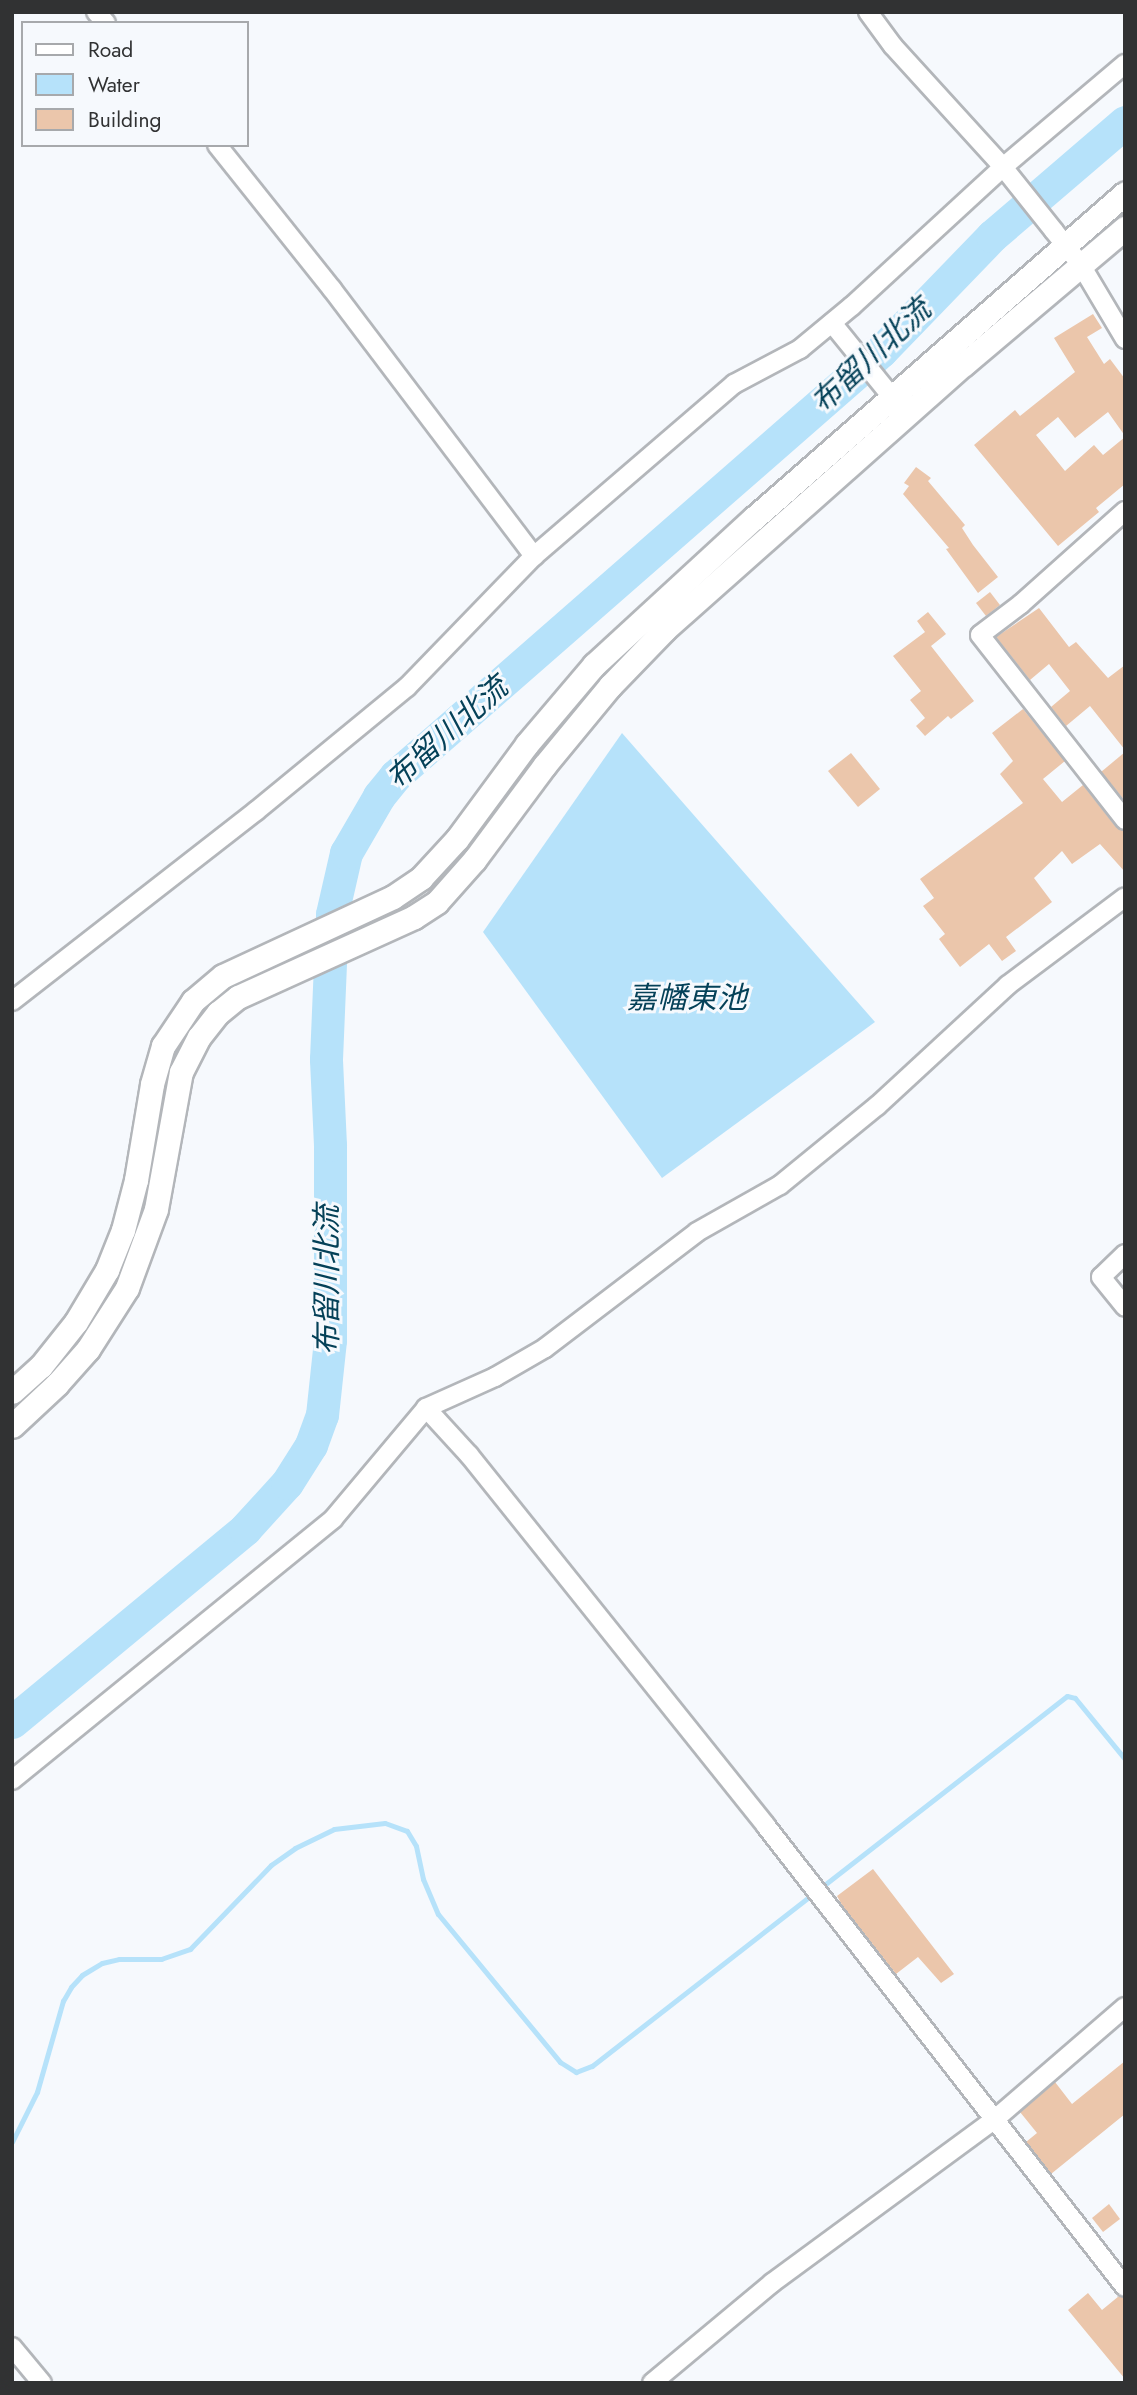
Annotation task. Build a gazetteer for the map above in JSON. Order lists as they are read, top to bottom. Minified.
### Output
{"water":["布留川北流","嘉幡東池"],"legend":["Road","Water","Building"]}
